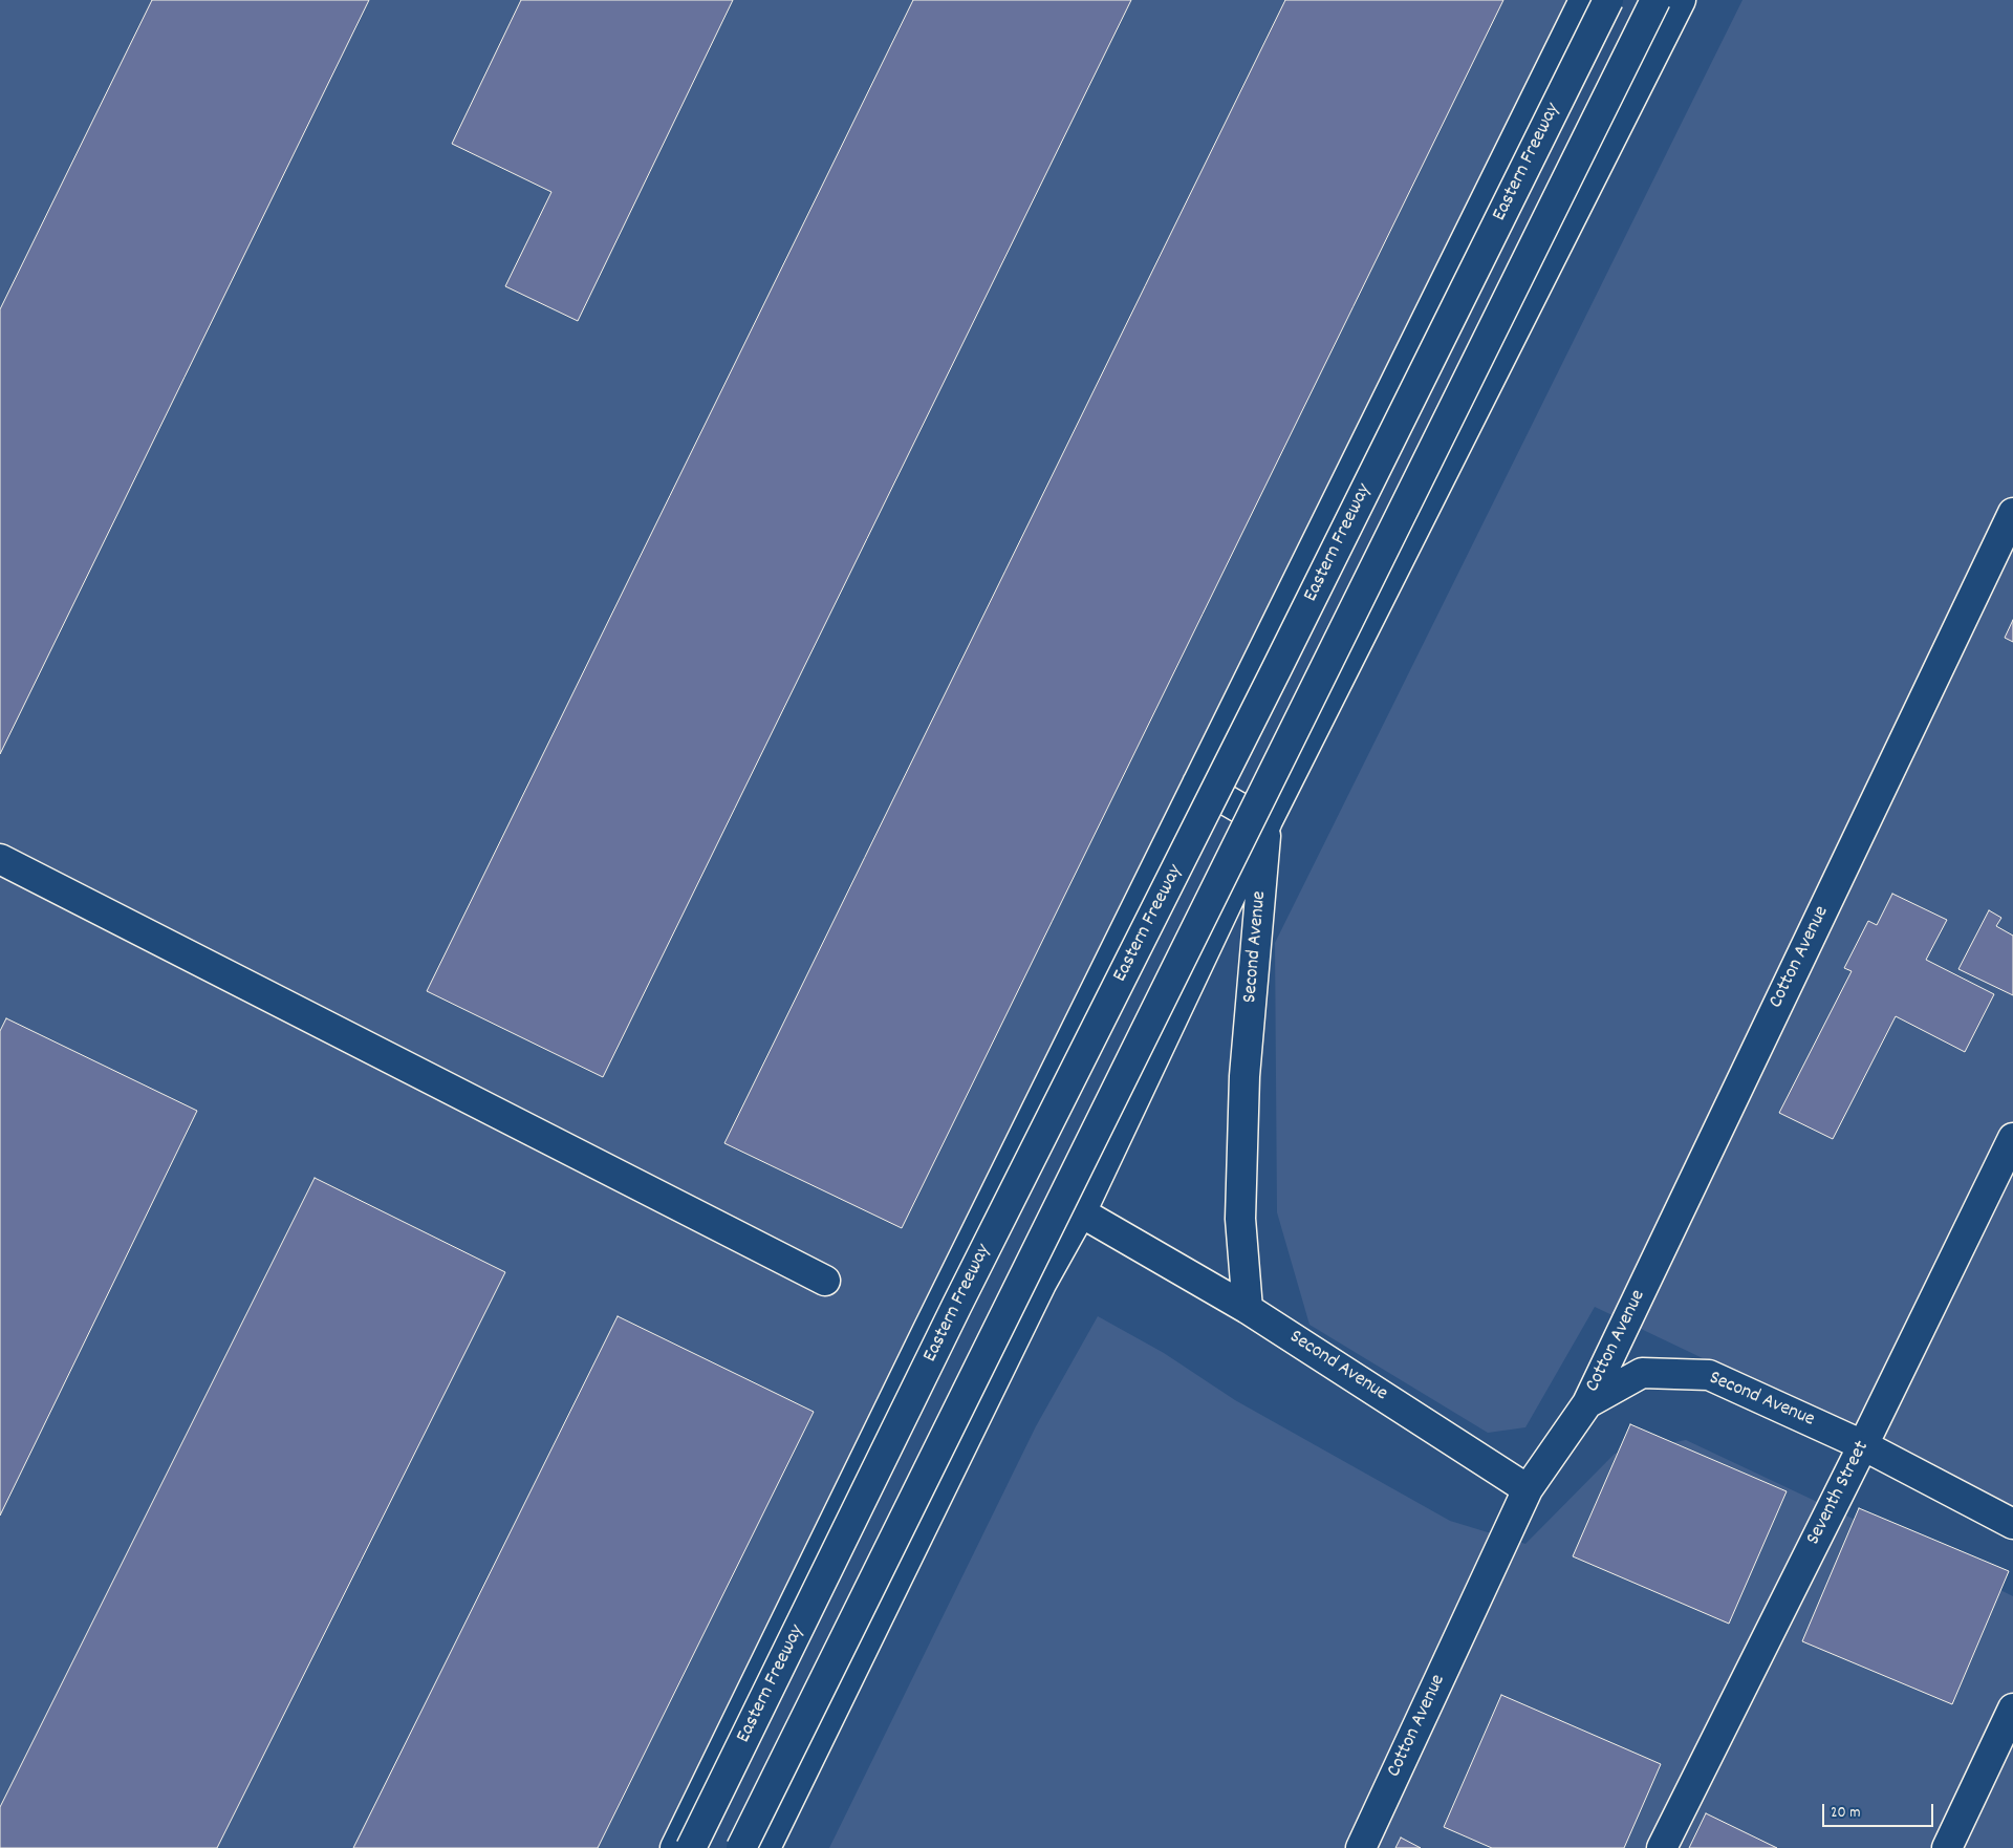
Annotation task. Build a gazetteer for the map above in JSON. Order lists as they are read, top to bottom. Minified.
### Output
{"streets":{"main road":["Eastern Freeway","Second Avenue","Cotton Avenue","Seventh Street"]},"crossings":[["Second Avenue","Cotton Avenue"],["Second Avenue","Seventh Street"]],"scale_bar":"20 m"}
